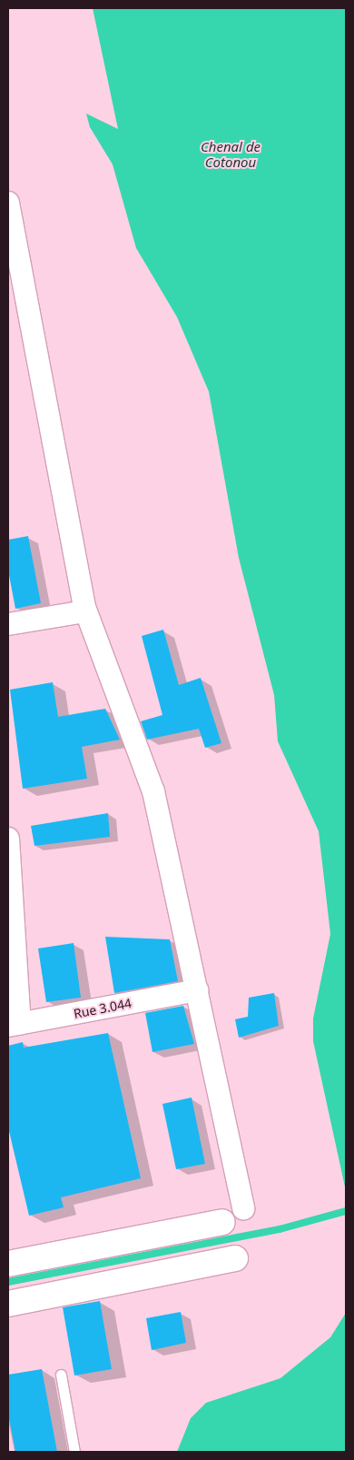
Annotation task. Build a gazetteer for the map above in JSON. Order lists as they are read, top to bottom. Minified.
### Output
{"streets":{"street":["Rue 3.044"]},"water":["Chenal de Cotonou"]}
